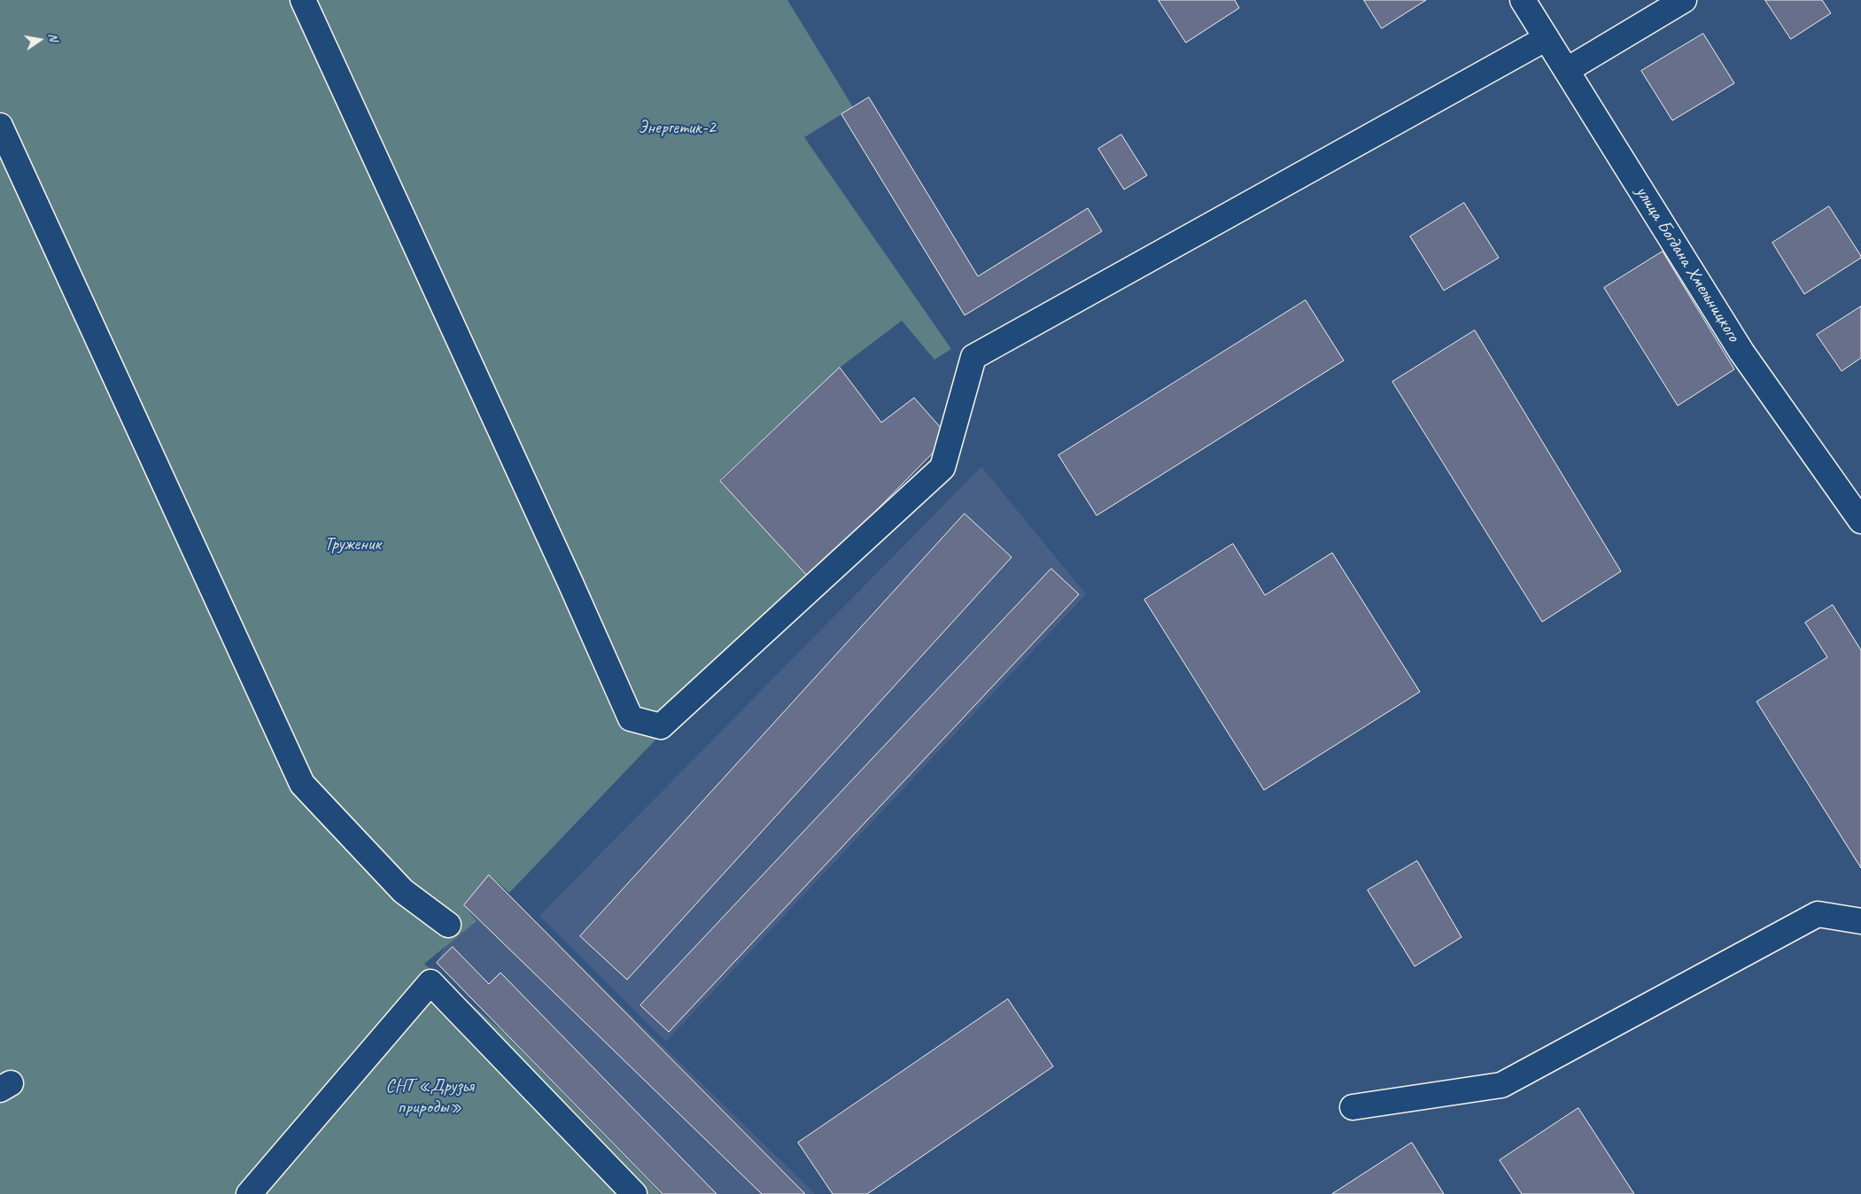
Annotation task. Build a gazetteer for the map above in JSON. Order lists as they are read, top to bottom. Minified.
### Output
{"streets":{"street":["улица Богдана Хмельницкого"]},"parks":["Энергетик-2","Труженик","СНТ «Друзья природы»"],"north":"right"}
